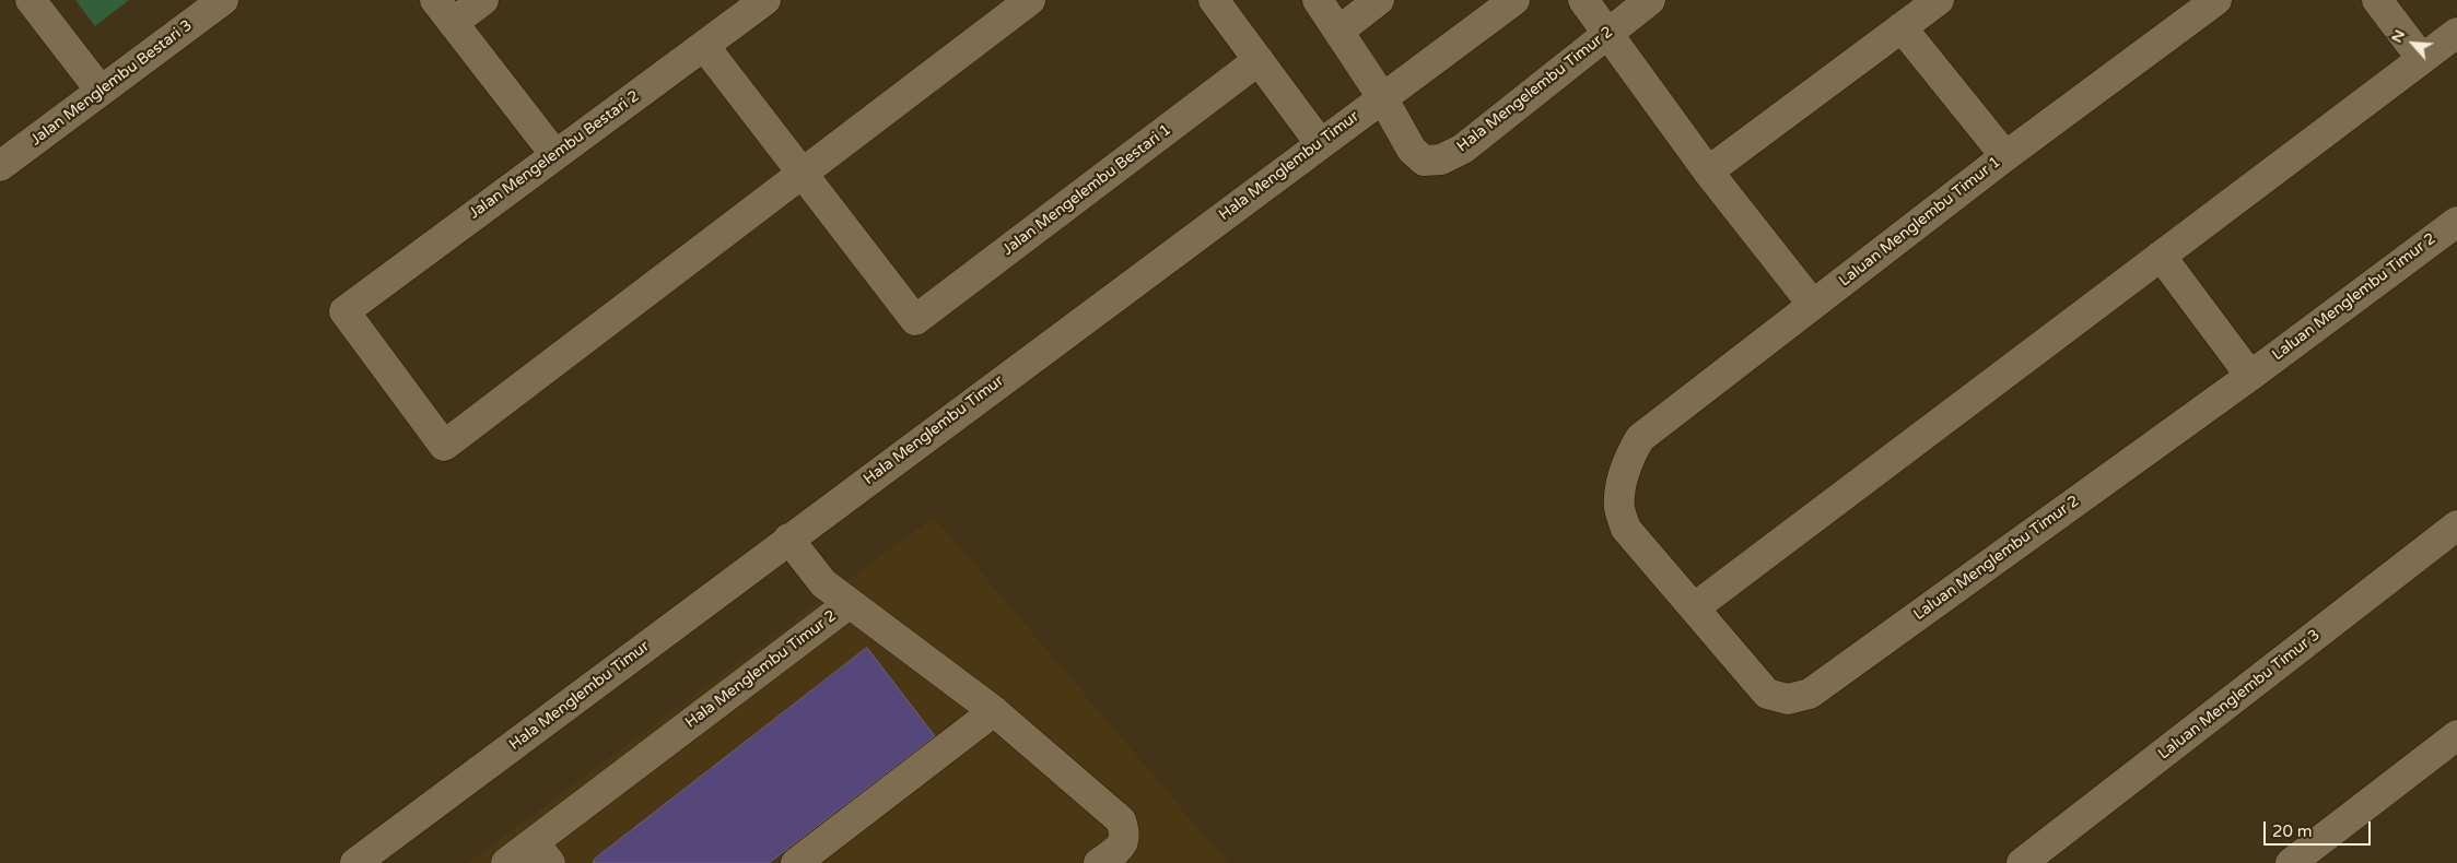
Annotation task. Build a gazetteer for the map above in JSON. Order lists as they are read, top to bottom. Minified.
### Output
{"streets":{"street":["Jalan Menglembu Bestari 3","Hala Mengelembu Timur 2","Jalan Mengelembu Bestari 2","Hala Menglembu Timur","Jalan Mengelembu Bestari 1","Laluan Menglembu Timur 1","Laluan Menglembu Timur 2","Hala Menglembu Timur 2","Laluan Menglembu Timur 3"]},"crossings":[["Hala Mengelembu Timur 2","Hala Menglembu Timur"],["Jalan Mengelembu Bestari 2","Jalan Mengelembu Bestari 1"],["Laluan Menglembu Timur 1","Laluan Menglembu Timur 2"]],"scale_bar":"20 m","north":"top left"}
